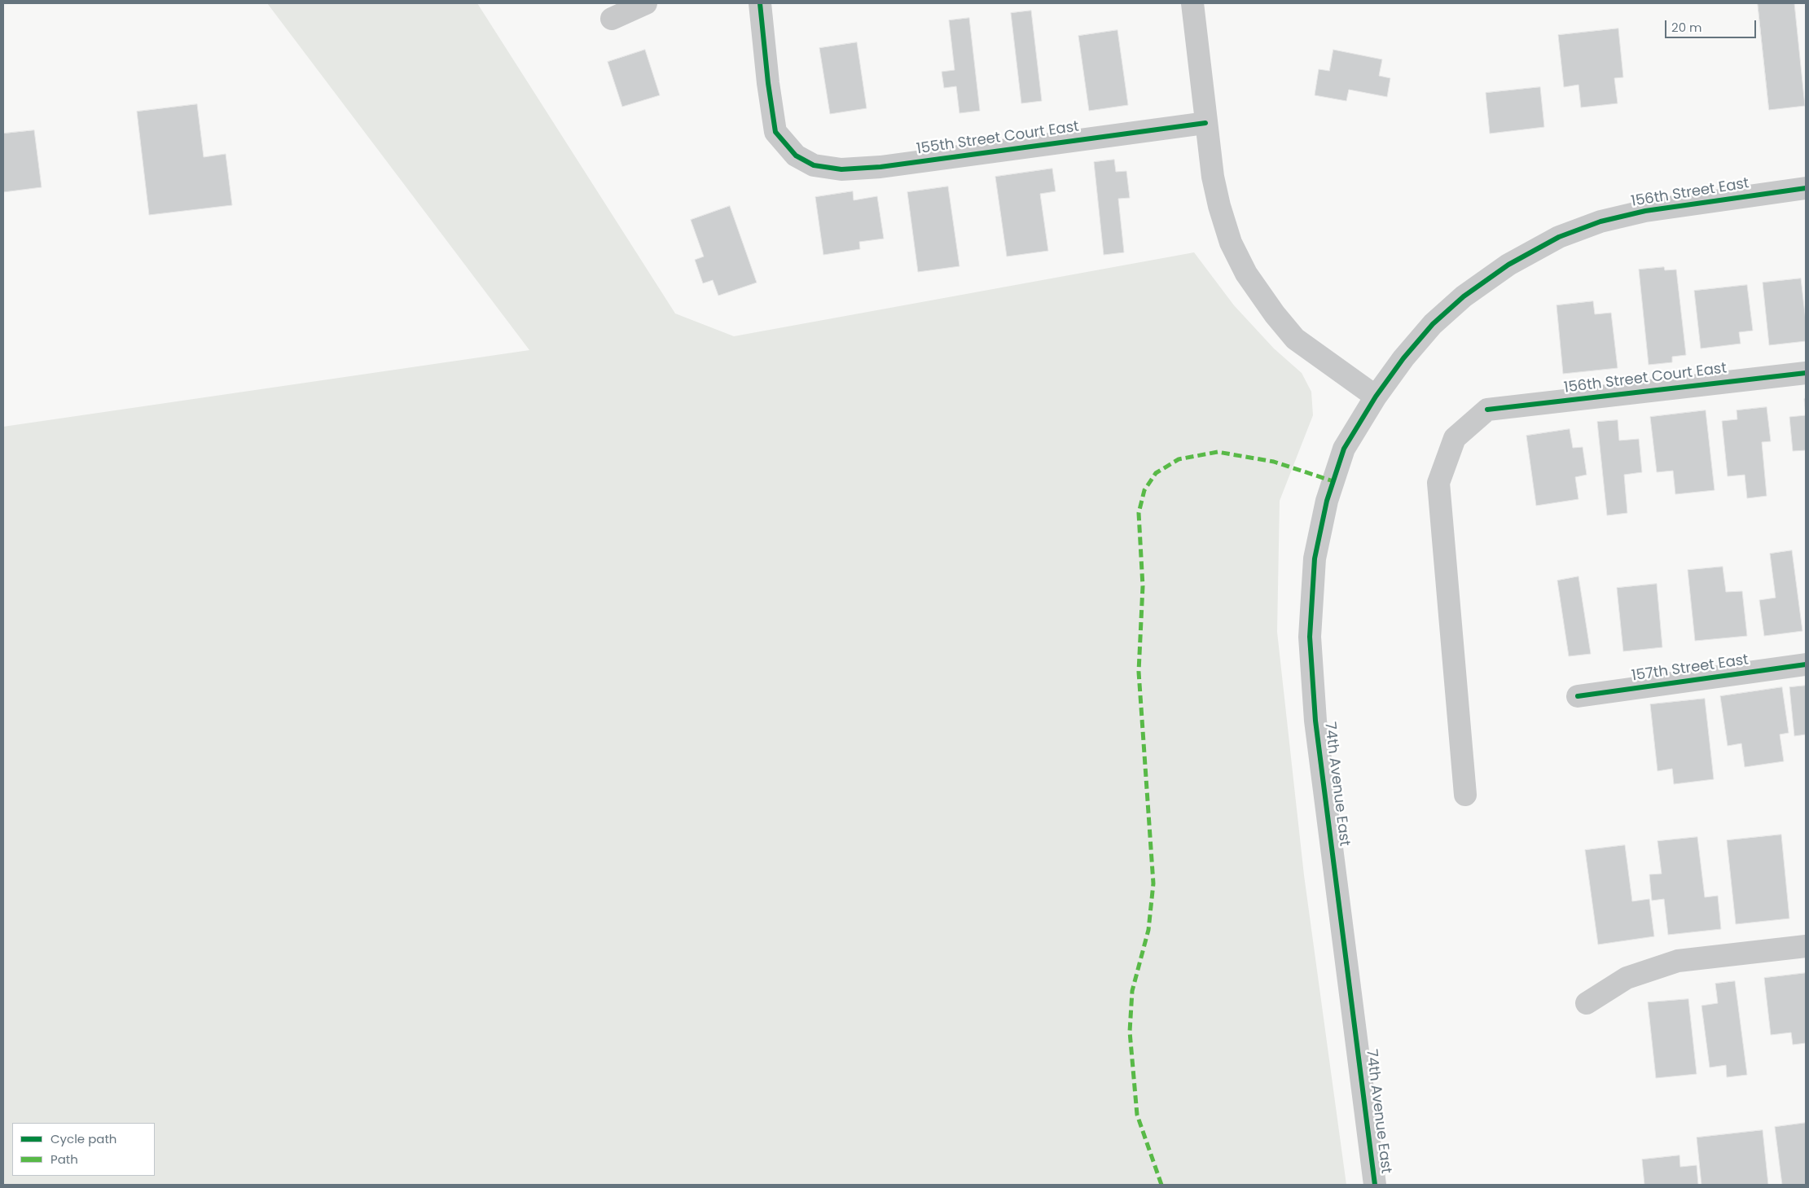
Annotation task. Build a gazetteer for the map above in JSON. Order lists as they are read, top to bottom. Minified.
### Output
{"streets":{"street":["155th Street Court East","156th Street East","156th Street Court East","157th Street East","74th Avenue East"]},"crossings":[["156th Street East","74th Avenue East"]],"legend":["Cycle path","Path"],"scale_bar":"20 m"}
